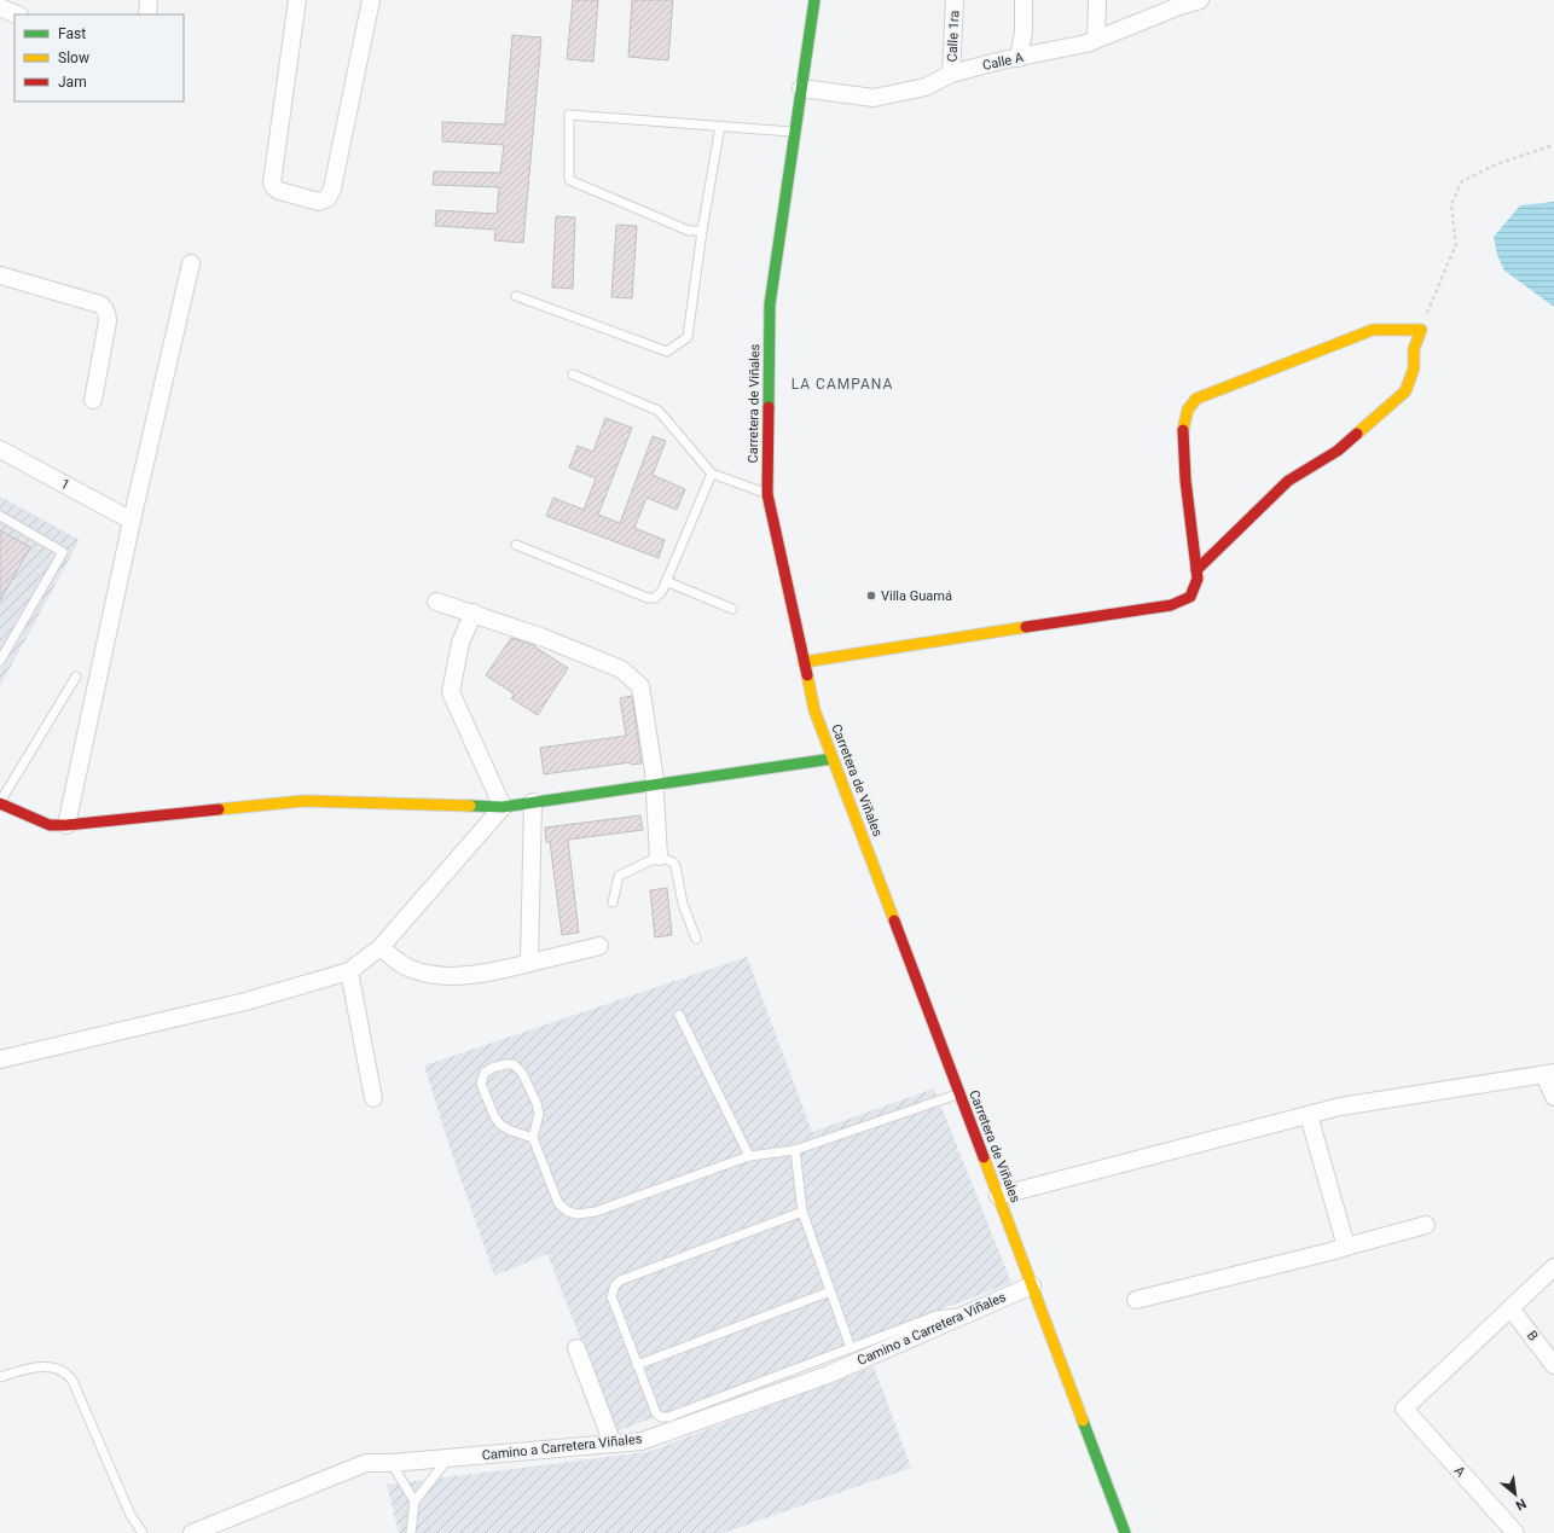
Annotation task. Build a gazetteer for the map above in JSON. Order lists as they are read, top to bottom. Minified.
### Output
{"streets":{"street":["Calle 1ra","Calle A","Carretera de Viñales","1","Camino a Carretera Viñales","B","A"]},"crossings":[["Calle 1ra","Calle A"],["Calle A","Carretera de Viñales"],["Carretera de Viñales","Camino a Carretera Viñales"],["B","A"]],"districts":["LA CAMPANA"],"places":["Villa Guamá"],"legend":["Fast","Slow","Jam"],"north":"bottom right"}
